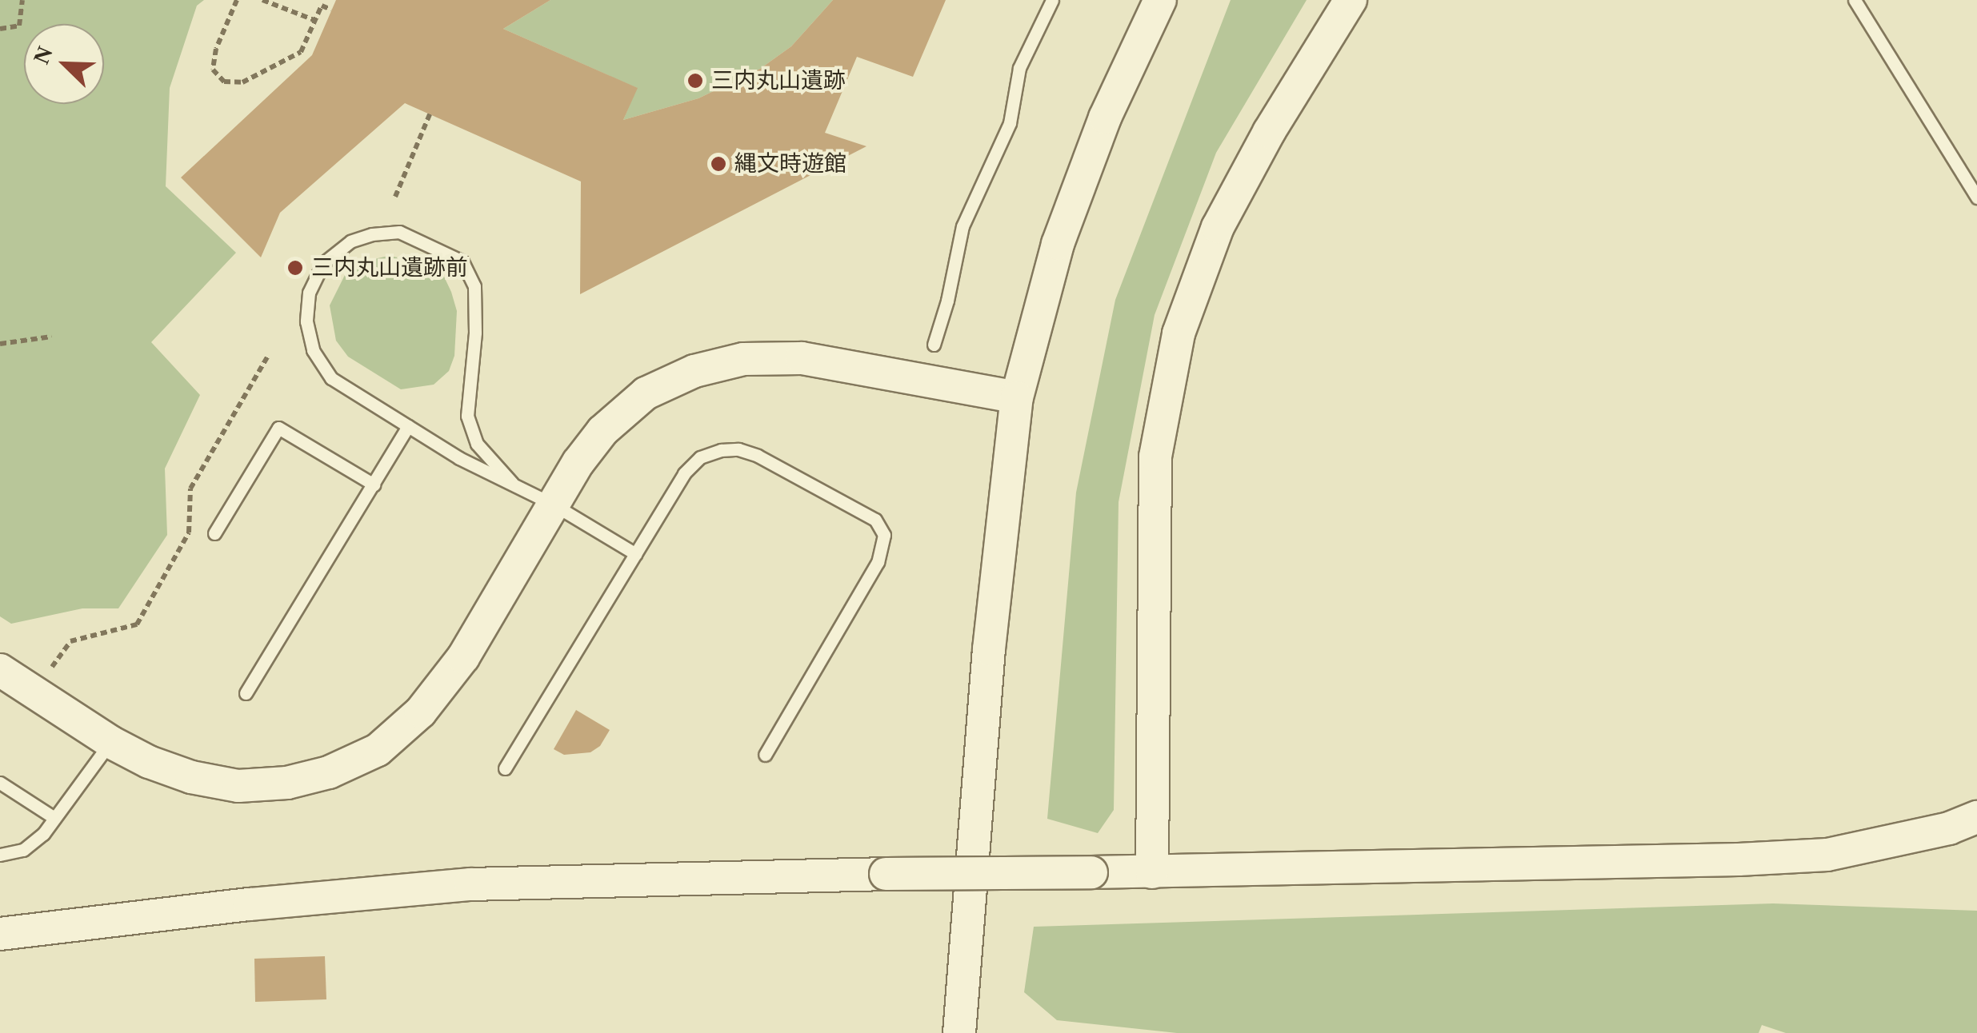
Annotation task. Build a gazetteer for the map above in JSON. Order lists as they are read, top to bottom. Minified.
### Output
{"places":["三内丸山遺跡","縄文時遊館","三内丸山遺跡前"],"north":"top left"}
